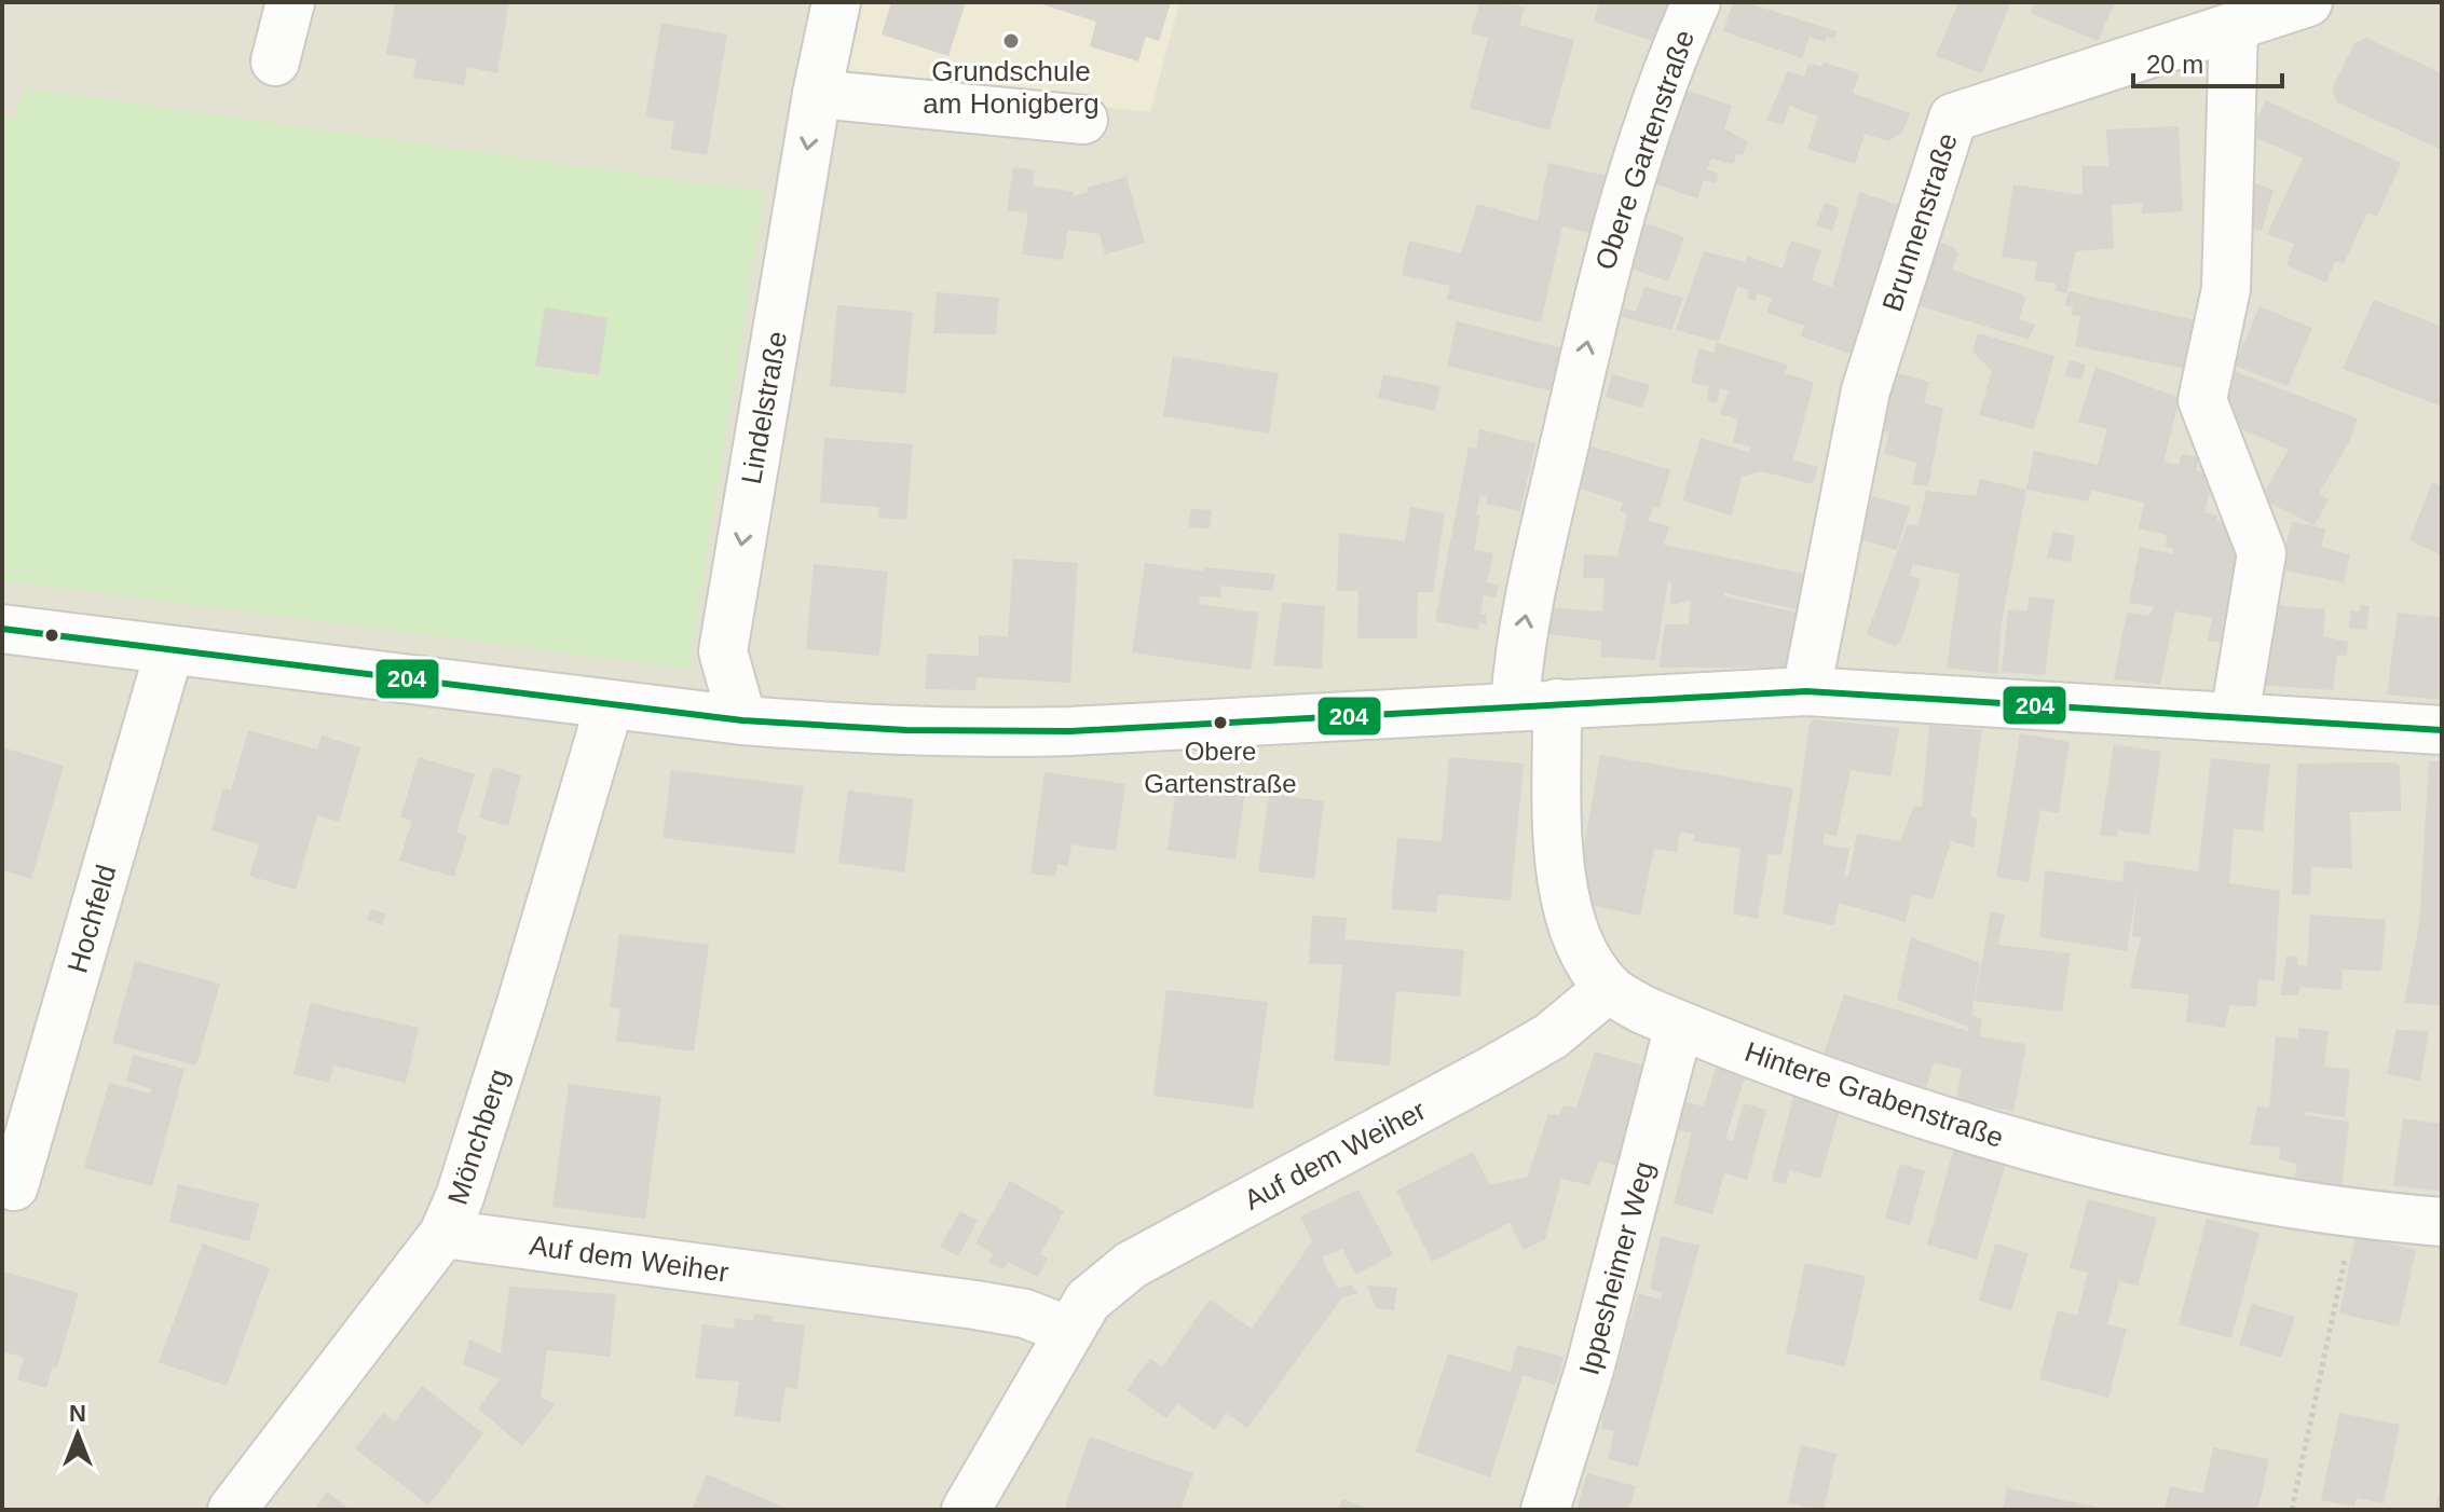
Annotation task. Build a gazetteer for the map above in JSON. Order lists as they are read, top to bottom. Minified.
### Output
{"streets":{"street":["Obere Gartenstraße","Brunnenstraße","Lindelstraße","Hochfeld","Hintere Grabenstraße","Mönchberg","Auf dem Weiher","Ippesheimer Weg"]},"crossings":[["Obere Gartenstraße","Hintere Grabenstraße"],["Hintere Grabenstraße","Auf dem Weiher"],["Hintere Grabenstraße","Ippesheimer Weg"],["Mönchberg","Auf dem Weiher"]],"one_way":["Obere Gartenstraße","Lindelstraße"],"places":["Grundschule am Honigberg","Obere Gartenstraße"],"lines":["transit line 204"],"scale_bar":"20 m","north":"top"}
